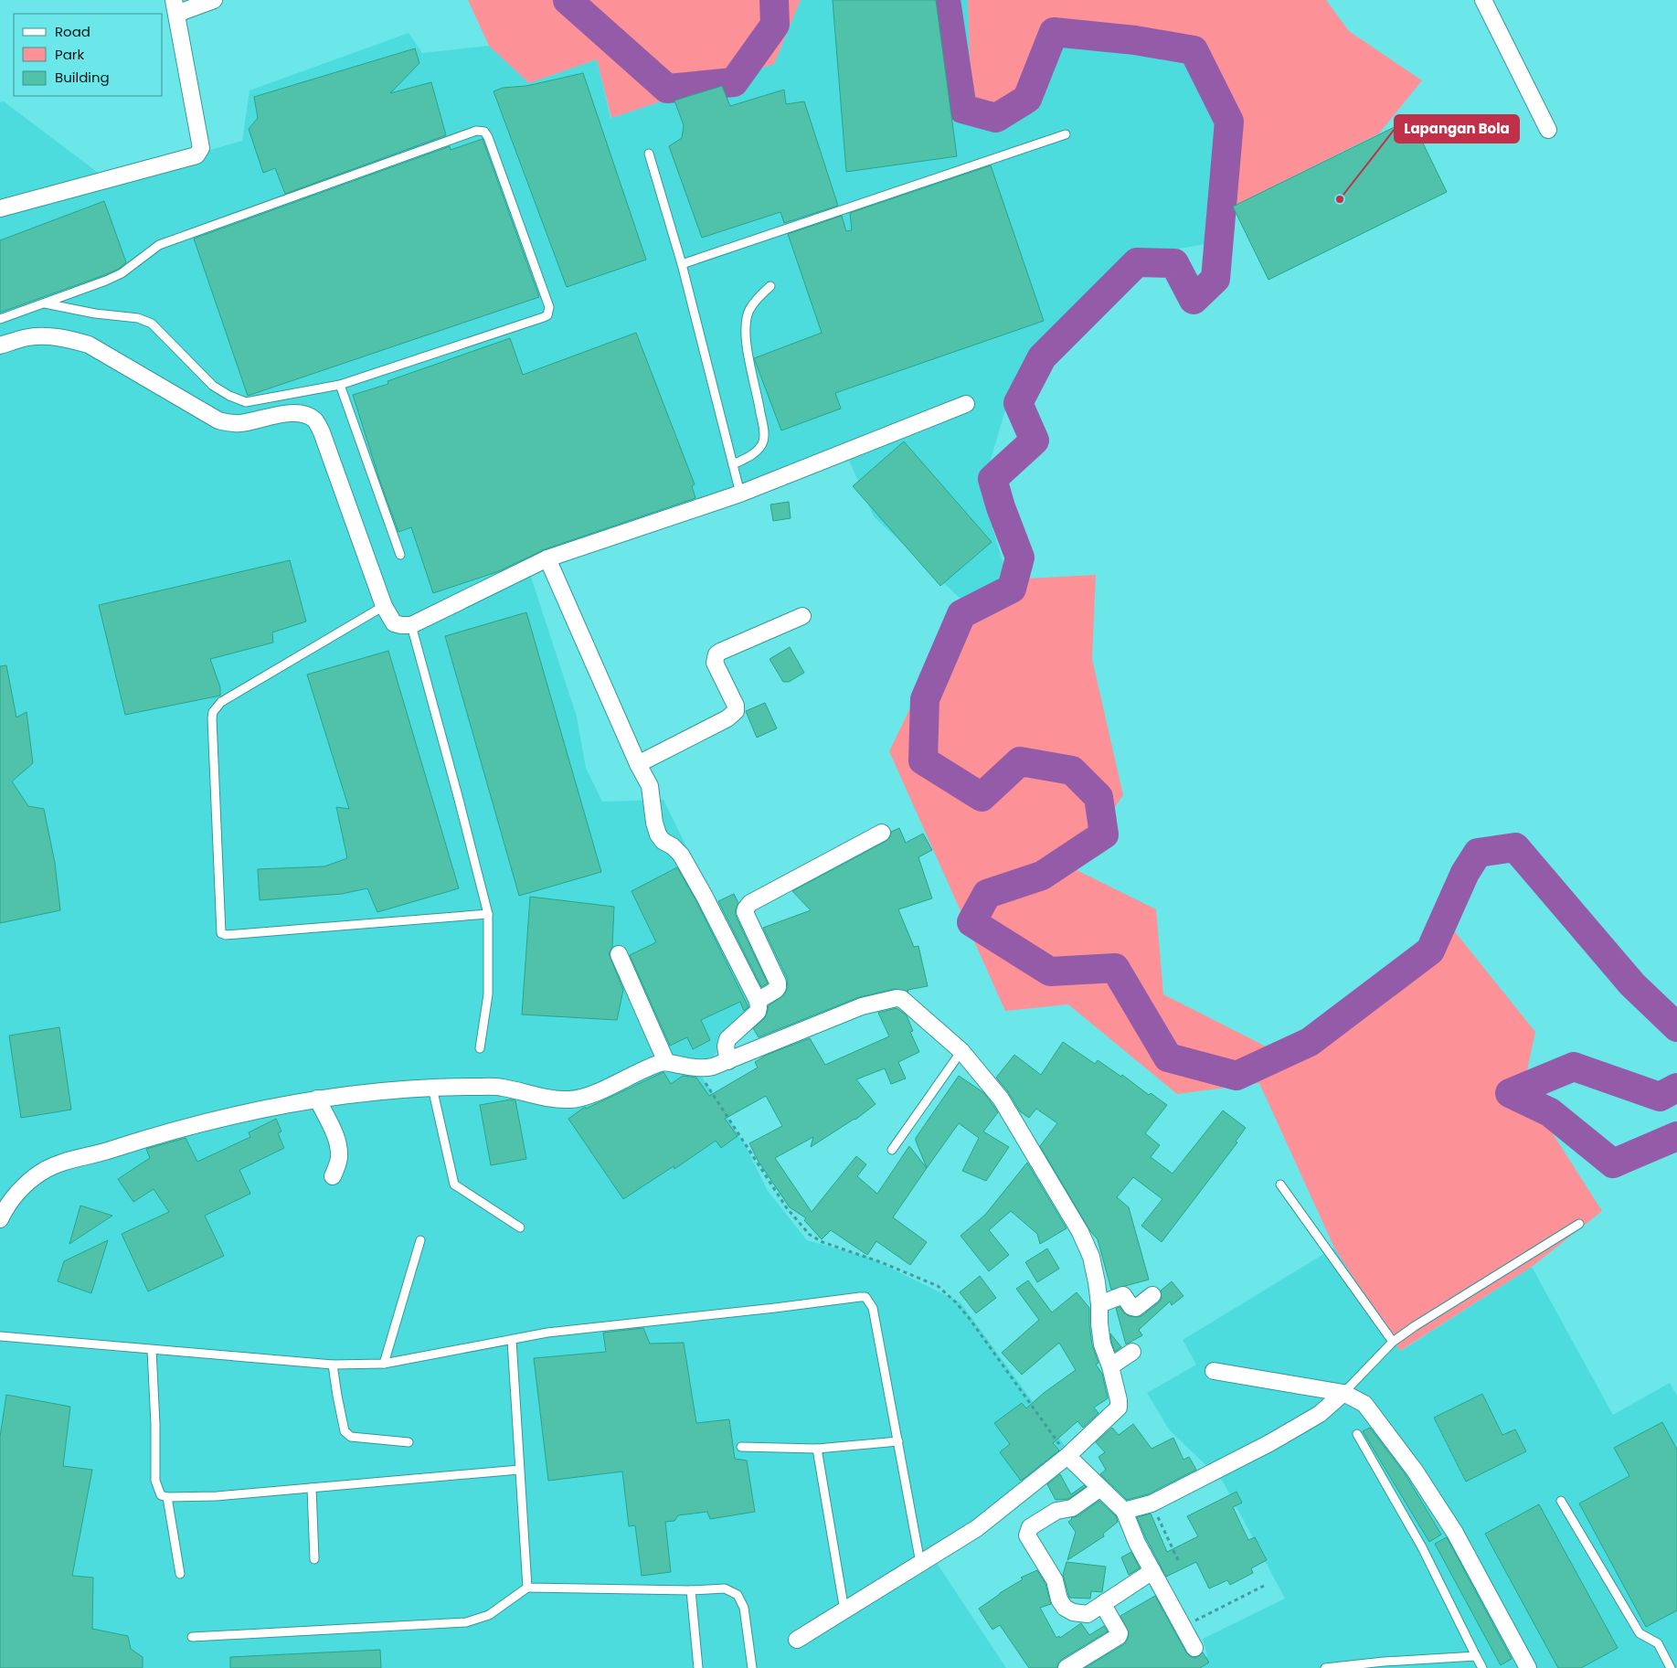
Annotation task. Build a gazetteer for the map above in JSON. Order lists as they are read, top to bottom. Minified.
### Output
{"places":["Lapangan Bola"],"legend":["Road","Park","Building"]}
